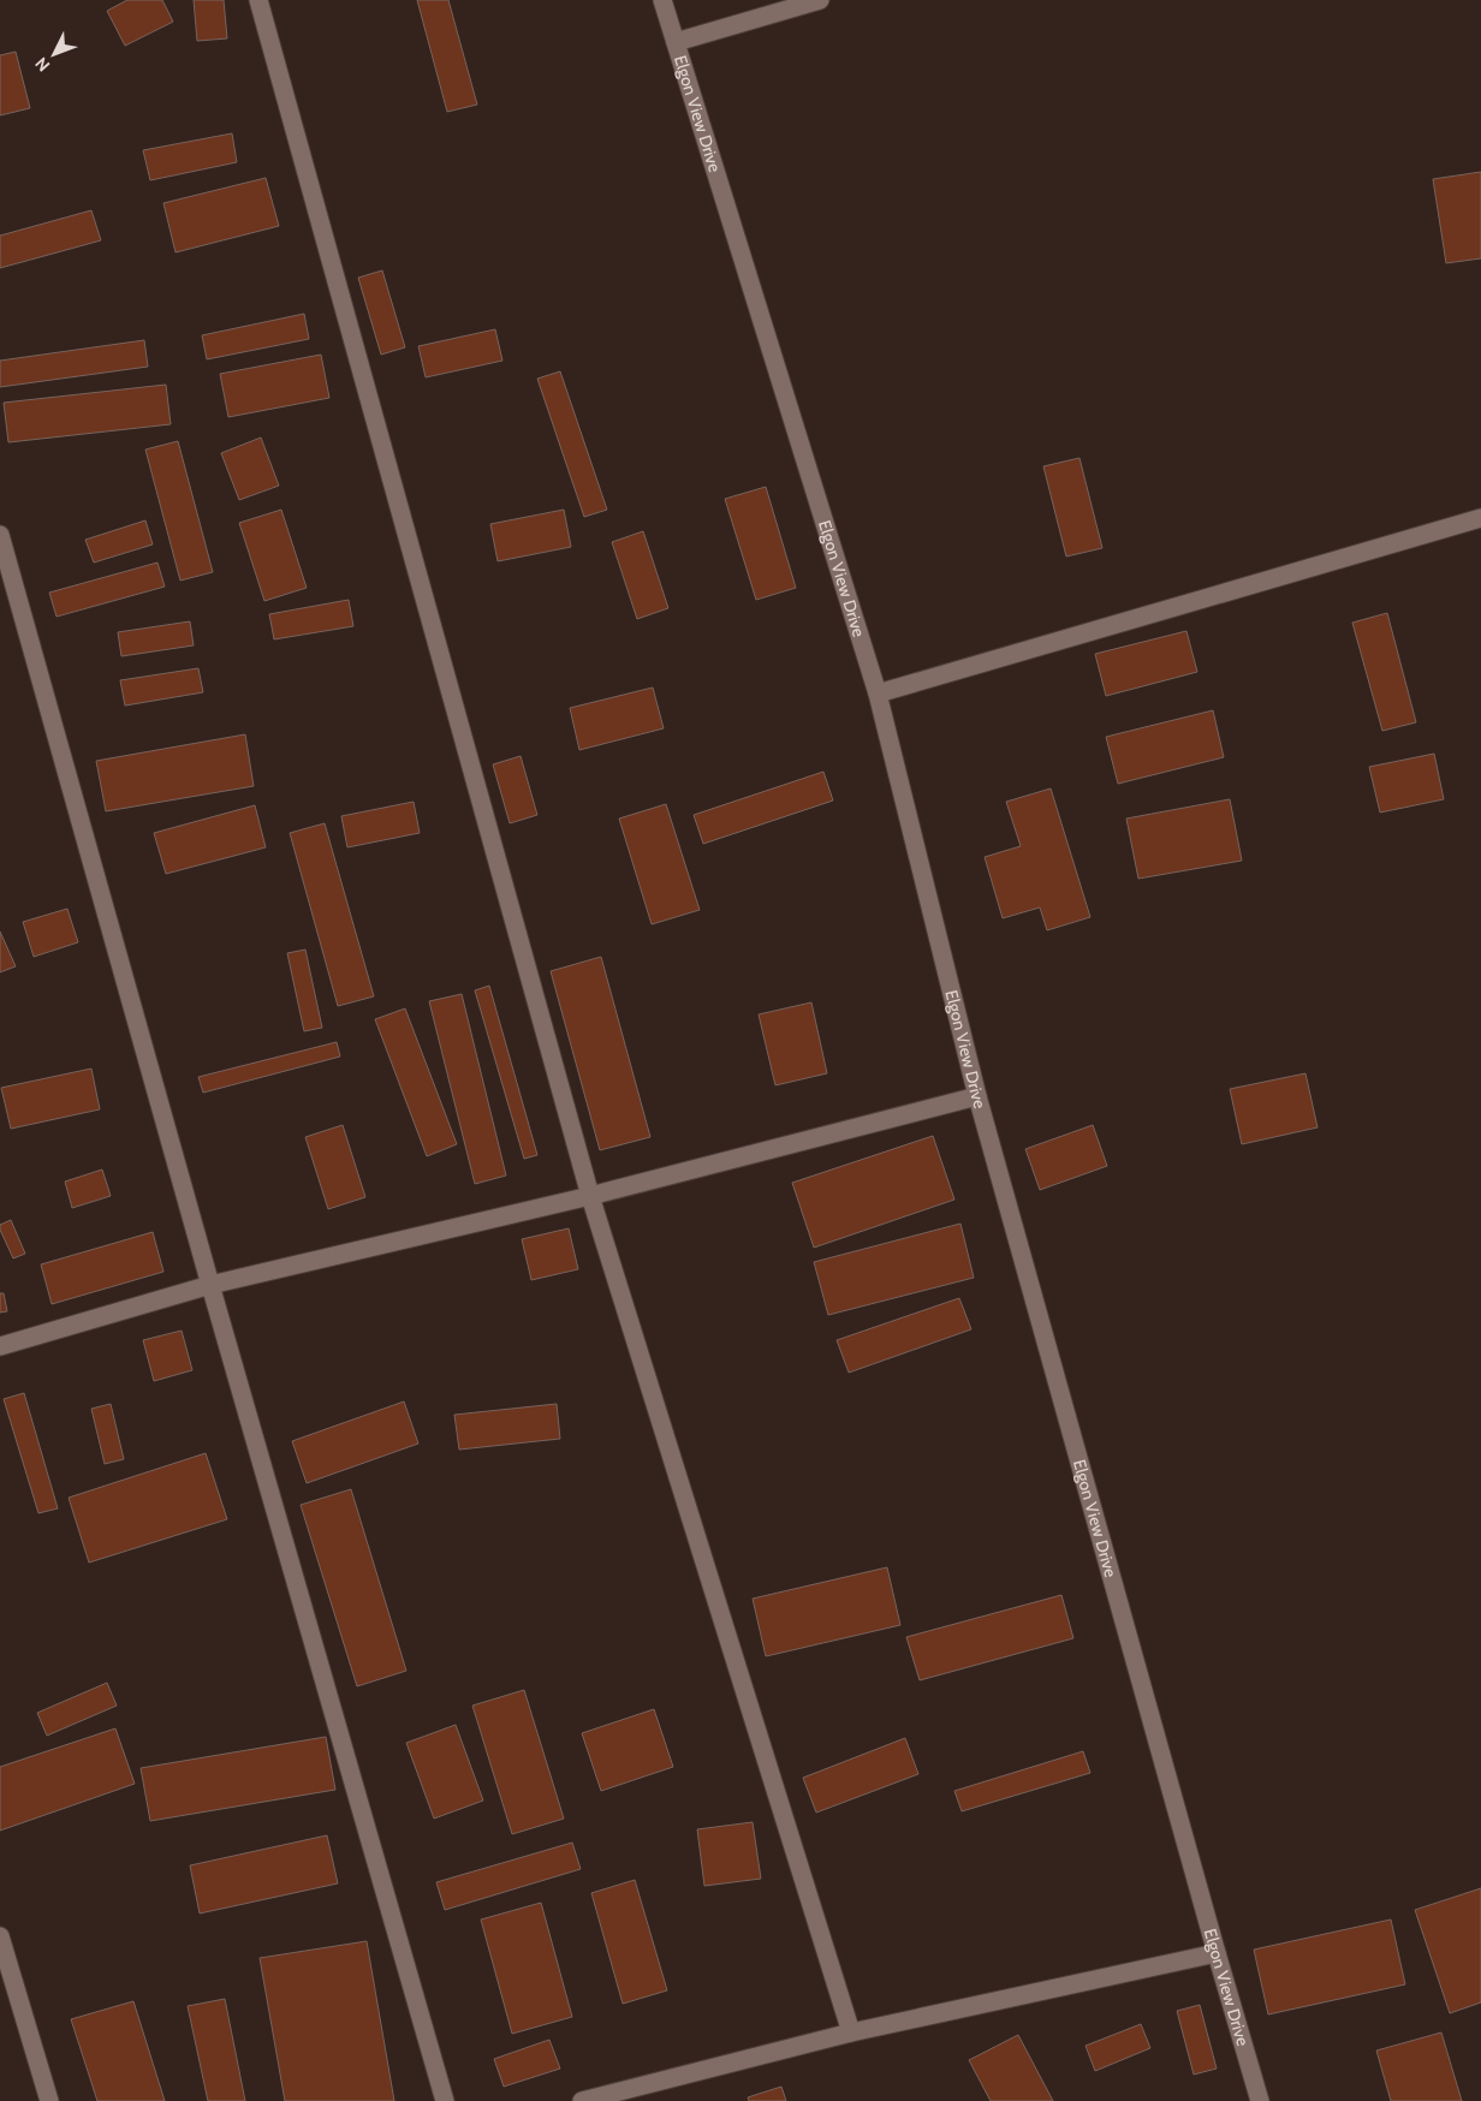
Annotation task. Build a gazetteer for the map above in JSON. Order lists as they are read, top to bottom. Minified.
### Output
{"streets":{"street":["Elgon View Drive"]},"north":"bottom left"}
